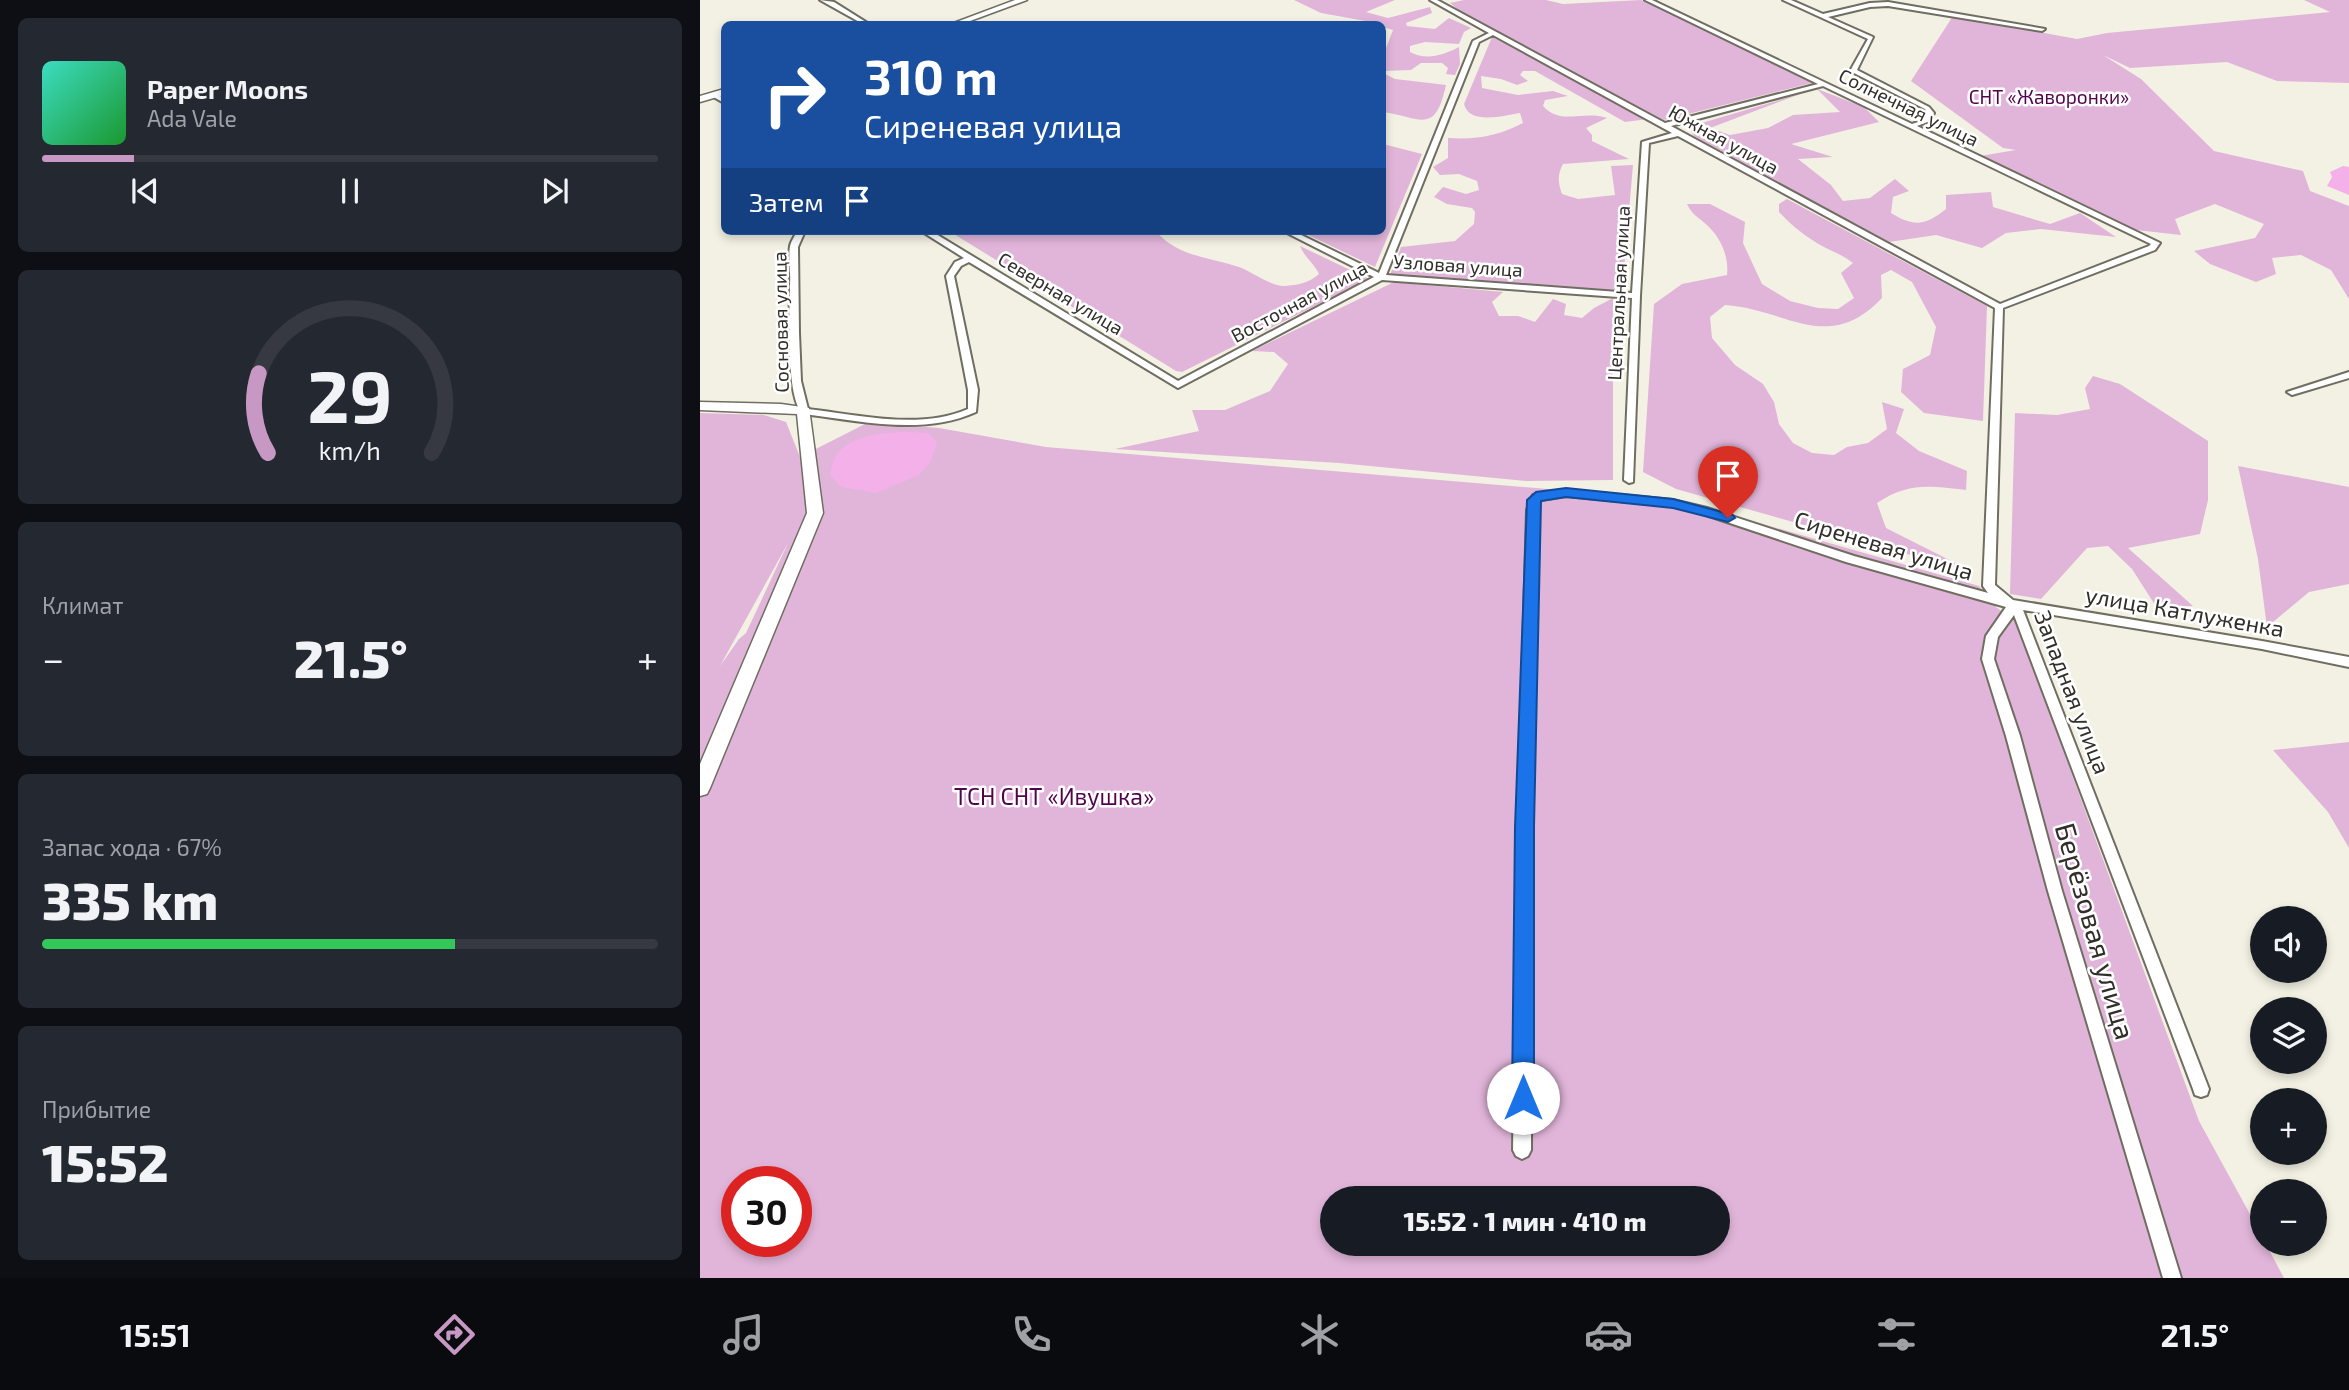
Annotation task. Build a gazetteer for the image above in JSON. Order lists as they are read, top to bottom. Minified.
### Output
{"streets":{"street":["Солнечная улица","Южная улица","Узловая улица","Северная улица","Центральная улица","Восточная улица","Сосновая улица","Сиреневая улица","улица Катлуженка","Западная улица","Берёзовая улица"]},"crossings":[["Солнечная улица","Южная улица"],["Солнечная улица","Западная улица"],["Южная улица","Центральная улица"],["Южная улица","Восточная улица"],["Южная улица","Западная улица"],["Узловая улица","Центральная улица"],["Узловая улица","Восточная улица"],["Северная улица","Восточная улица"],["Северная улица","Сосновая улица"],["Сиреневая улица","улица Катлуженка"],["Сиреневая улица","Западная улица"],["Сиреневая улица","Берёзовая улица"],["улица Катлуженка","Западная улица"],["улица Катлуженка","Берёзовая улица"],["Западная улица","Берёзовая улица"]],"parks":["СНТ «Жаворонки»","ТСН СНТ «Ивушка»"],"page":{"turn":["310 m","Сиреневая улица"],"song":["Paper Moons","Ada Vale"],"then":"Затем","tile":["Климат",["Запас хода · 67%","335 km"],["Прибытие","15:52"]],"heat":["−","21.5°","+"],"map_buttons":["+","−"],"limit":"30","trip":"15:52 · 1 мин · 410 m","tabs":["15:51","21.5°"],"gauge":["29","km/h"]}}
